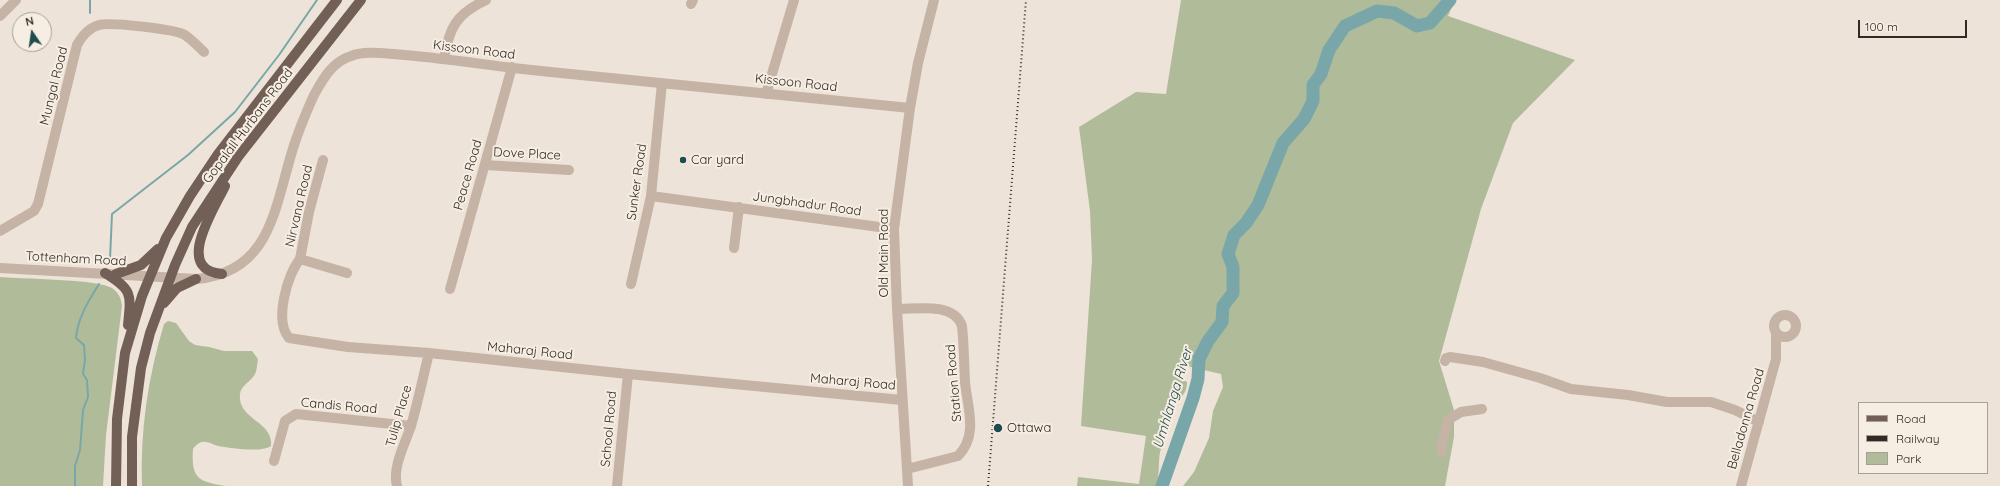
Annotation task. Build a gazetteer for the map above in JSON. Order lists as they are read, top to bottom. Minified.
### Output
{"streets":{"main road":["Gopalall Hurbans Road"],"street":["Kissoon Road","Mungal Road","Dove Place","Peace Road","Sunker Road","Jungbhadur Road","Nirvana Road","Old Main Road","Tottenham Road","Maharaj Road","Station Road","Candis Road","Tulip Place","Belladonna Road","School Road"]},"crossings":[["Kissoon Road","Gopalall Hurbans Road"],["Kissoon Road","Peace Road"],["Kissoon Road","Sunker Road"],["Kissoon Road","Old Main Road"],["Kissoon Road","Tottenham Road"],["Gopalall Hurbans Road","Tottenham Road"],["Dove Place","Peace Road"],["Sunker Road","Jungbhadur Road"],["Jungbhadur Road","Old Main Road"],["Nirvana Road","Maharaj Road"],["Old Main Road","Maharaj Road"],["Old Main Road","Station Road"],["Maharaj Road","Tulip Place"],["Maharaj Road","School Road"],["Candis Road","Tulip Place"]],"water":["Umhlanga River"],"places":["Car yard","Ottawa"],"legend":["Road","Railway","Park"],"scale_bar":"100 m","north":"top"}
